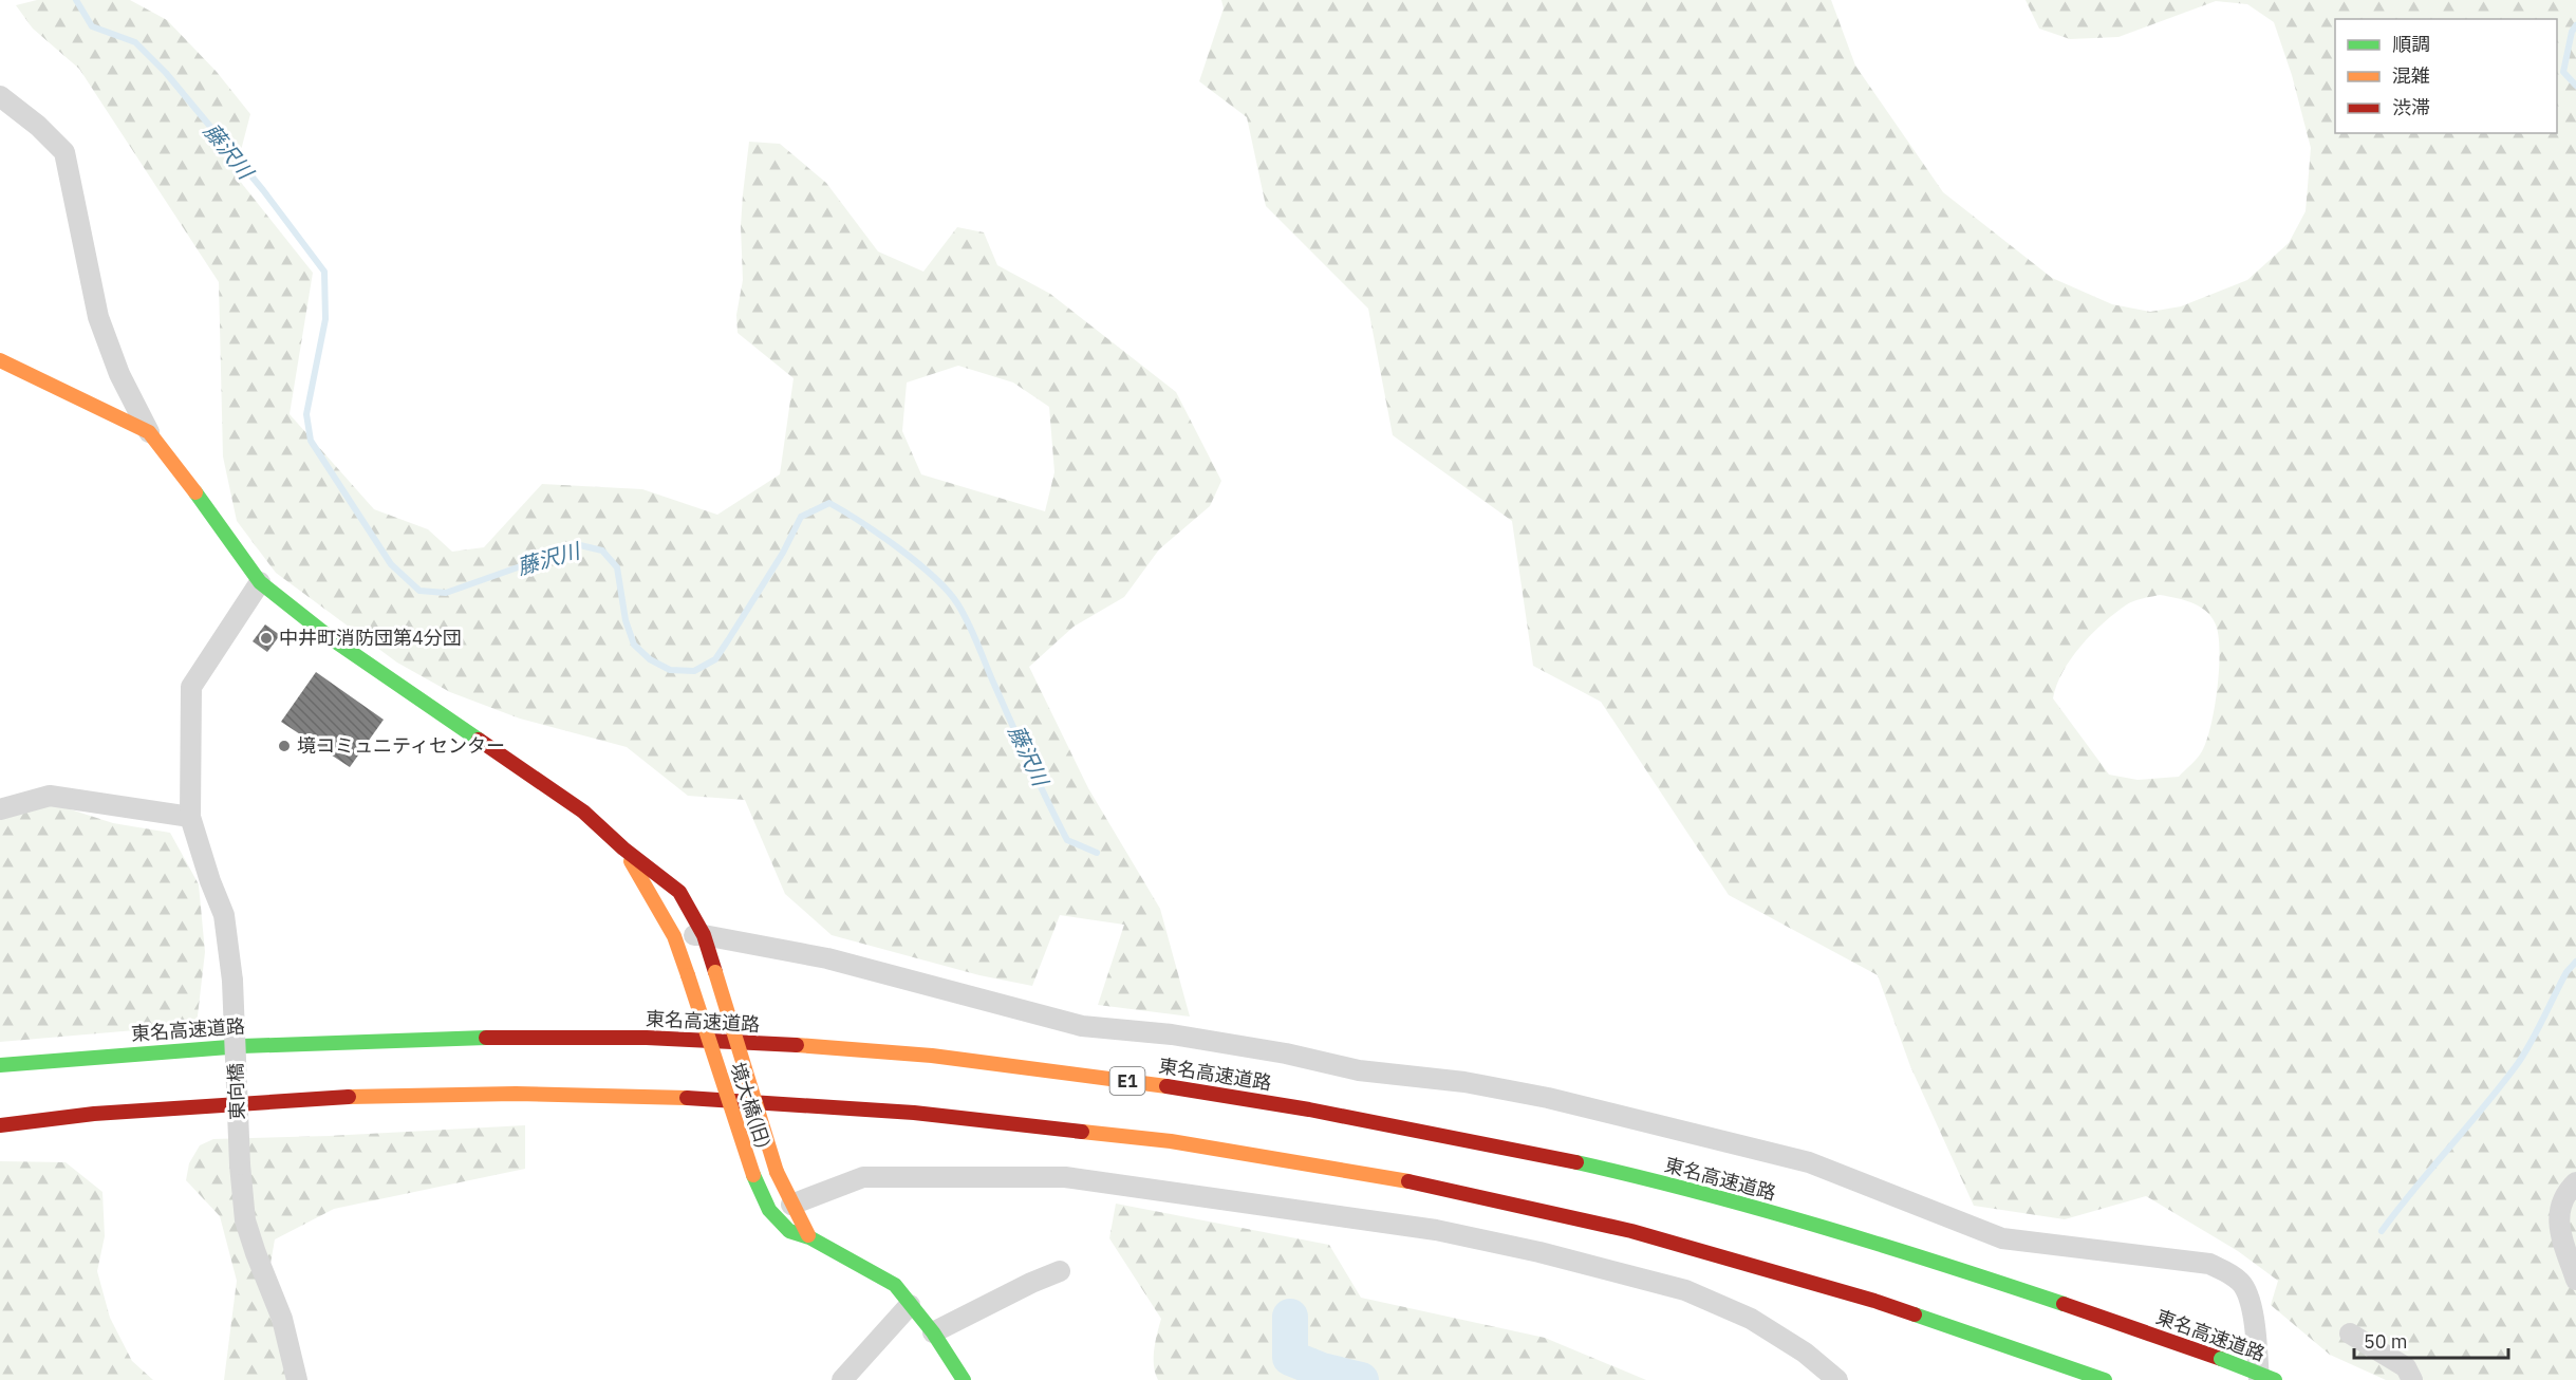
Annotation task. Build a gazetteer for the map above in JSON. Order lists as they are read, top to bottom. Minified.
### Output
{"streets":{"main road":["東名高速道路","E1","境大橋(旧)"],"street":["東向橋"]},"water":["藤沢川"],"places":["中井町消防団第4分団","境コミュニティセンター"],"legend":["順調","混雑","渋滞"],"scale_bar":"50 m"}
